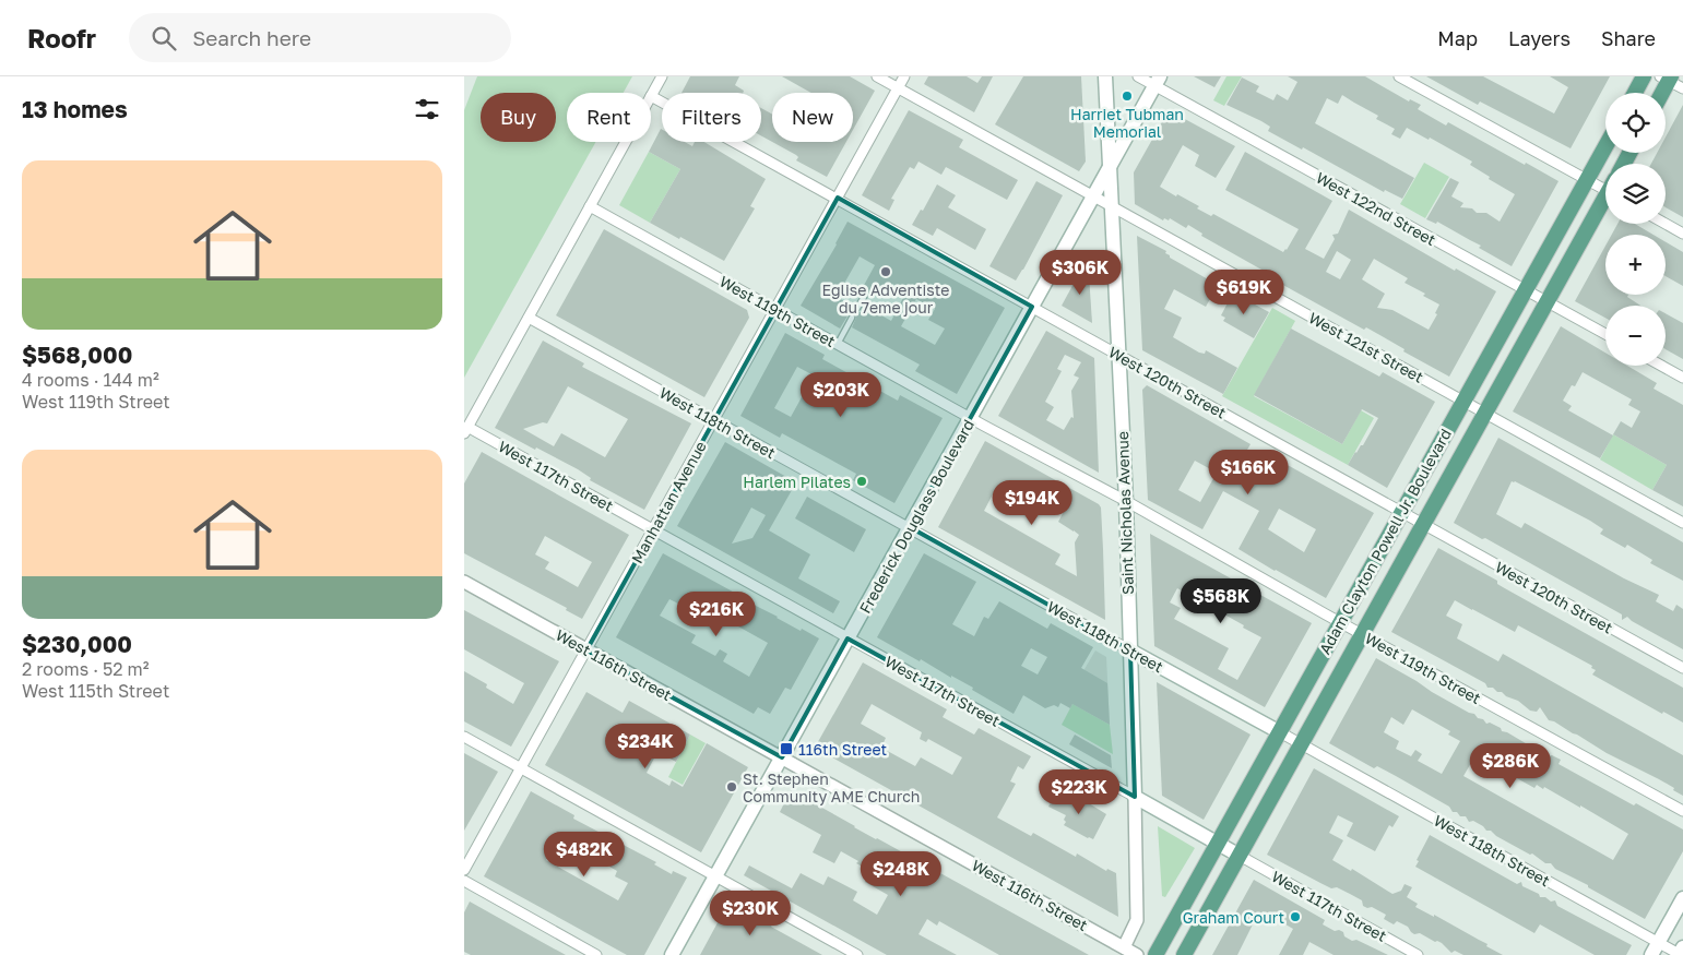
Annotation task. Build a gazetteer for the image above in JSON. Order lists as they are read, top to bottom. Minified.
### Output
{"streets":{"main road":["West 118th Street","West 117th Street","Saint Nicholas Avenue","Frederick Douglass Boulevard","Adam Clayton Powell Jr. Boulevard"],"street":["West 122nd Street","West 119th Street","West 121st Street","West 120th Street","Manhattan Avenue","West 116th Street"]},"crossings":[["West 122nd Street","Frederick Douglass Boulevard"],["West 122nd Street","Adam Clayton Powell Jr. Boulevard"],["West 119th Street","Manhattan Avenue"],["West 119th Street","Saint Nicholas Avenue"],["West 119th Street","Frederick Douglass Boulevard"],["West 119th Street","Adam Clayton Powell Jr. Boulevard"],["West 121st Street","Manhattan Avenue"],["West 121st Street","Saint Nicholas Avenue"],["West 121st Street","Frederick Douglass Boulevard"],["West 121st Street","Adam Clayton Powell Jr. Boulevard"],["West 120th Street","Manhattan Avenue"],["West 120th Street","Saint Nicholas Avenue"],["West 120th Street","Frederick Douglass Boulevard"],["West 120th Street","Adam Clayton Powell Jr. Boulevard"],["West 118th Street","Manhattan Avenue"],["West 118th Street","Saint Nicholas Avenue"],["West 118th Street","Frederick Douglass Boulevard"],["West 118th Street","Adam Clayton Powell Jr. Boulevard"],["West 117th Street","Manhattan Avenue"],["West 117th Street","Saint Nicholas Avenue"],["West 117th Street","Frederick Douglass Boulevard"],["West 117th Street","Adam Clayton Powell Jr. Boulevard"],["Manhattan Avenue","West 116th Street"],["Saint Nicholas Avenue","Frederick Douglass Boulevard"],["Saint Nicholas Avenue","West 116th Street"],["Frederick Douglass Boulevard","West 116th Street"]],"places":{"other":["Harriet Tubman Memorial","Eglise Adventiste du 7eme jour","Harlem Pilates","St. Stephen Community AME Church","Graham Court"],"transit":["116th Street"]},"page":{"header":"Roofr","search":"Search here","nav":["Map","Layers","Share"],"heading":"13 homes","map_buttons":["+","−"],"chip":["Buy","Rent","Filters","New"],"list":[{"name":"$568,000","note":"4 rooms · 144 m² · West 119th Street"},{"name":"$230,000","note":"2 rooms · 52 m² · West 115th Street"}],"price":["$306K","$619K","$203K","$166K","$194K","$568K","$216K","$234K","$286K","$223K","$482K","$248K","$230K"]}}
